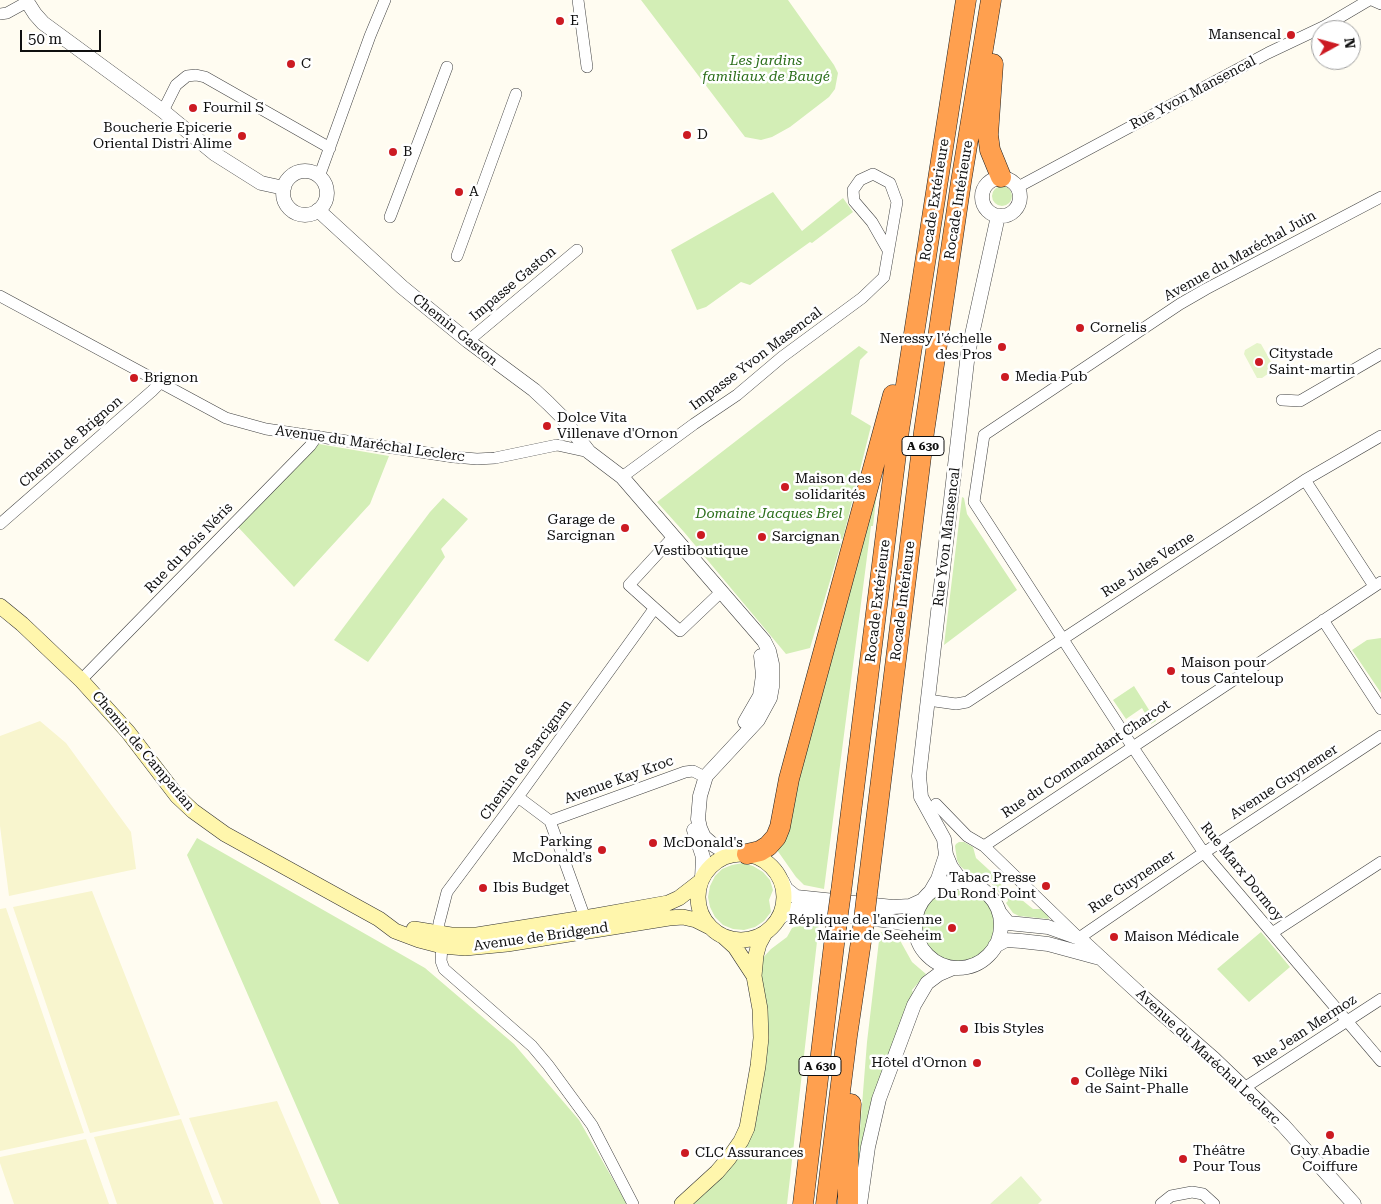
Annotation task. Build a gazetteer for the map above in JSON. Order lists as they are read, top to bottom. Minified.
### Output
{"streets":{"highway":["Rocade Extérieure","Rocade Intérieure","A 630"],"main road":["Chemin de Camparian","Avenue de Bridgend"],"street":["Rue Yvon Mansencal","Avenue du Maréchal Juin","Impasse Gaston","Chemin Gaston","Impasse Yvon Masencal","Chemin de Brignon","Avenue du Maréchal Leclerc","Rue du Bois Néris","Rue Jules Verne","Rue du Commandant Charcot","Chemin de Sarcignan","Avenue Kay Kroc","Avenue Guynemer","Rue Marx Dormoy","Rue Guynemer","Rue Jean Mermoz"]},"crossings":[["Rue Yvon Mansencal","Avenue du Maréchal Leclerc"],["Rue Yvon Mansencal","Rue Jules Verne"],["Avenue du Maréchal Juin","Rue Jules Verne"],["Avenue du Maréchal Juin","Rue Marx Dormoy"],["Impasse Gaston","Chemin Gaston"],["Chemin Gaston","Avenue du Maréchal Leclerc"],["Impasse Yvon Masencal","Avenue du Maréchal Leclerc"],["Chemin de Brignon","Avenue du Maréchal Leclerc"],["Avenue du Maréchal Leclerc","Rue du Bois Néris"],["Avenue du Maréchal Leclerc","Avenue Kay Kroc"],["Avenue du Maréchal Leclerc","Rue Guynemer"],["Avenue du Maréchal Leclerc","Avenue de Bridgend"],["Avenue du Maréchal Leclerc","Rue Jean Mermoz"],["Rue du Bois Néris","Chemin de Camparian"],["Rue Jules Verne","Rue Marx Dormoy"],["Chemin de Camparian","Avenue de Bridgend"],["Rue du Commandant Charcot","Rue Marx Dormoy"],["Chemin de Sarcignan","Avenue de Bridgend"],["Avenue Guynemer","Rue Marx Dormoy"],["Avenue Guynemer","Rue Guynemer"],["Rue Marx Dormoy","Rue Guynemer"],["Rue Marx Dormoy","Rue Jean Mermoz"]],"parks":["Les jardins familiaux de Baugé","Domaine Jacques Brel"],"places":["E","Mansencal","C","Fournil S","D","Boucherie Epicerie Oriental Distri Alime","B","A","Cornelis","Neressy l'échelle des Pros","Citystade Saint-martin","Media Pub","Brignon","Dolce Vita Villenave d'Ornon","Maison des solidarités","Garage de Sarcignan","Vestiboutique","Sarcignan","Maison pour tous Canteloup","McDonald's","Parking McDonald's","Tabac Presse Du Rond Point","Ibis Budget","Réplique de l'ancienne Mairie de Seeheim","Maison Médicale","Ibis Styles","Hôtel d'Ornon","Collège Niki de Saint-Phalle","Guy Abadie Coiffure","CLC Assurances","Théâtre Pour Tous"],"scale_bar":"50 m","north":"right"}
